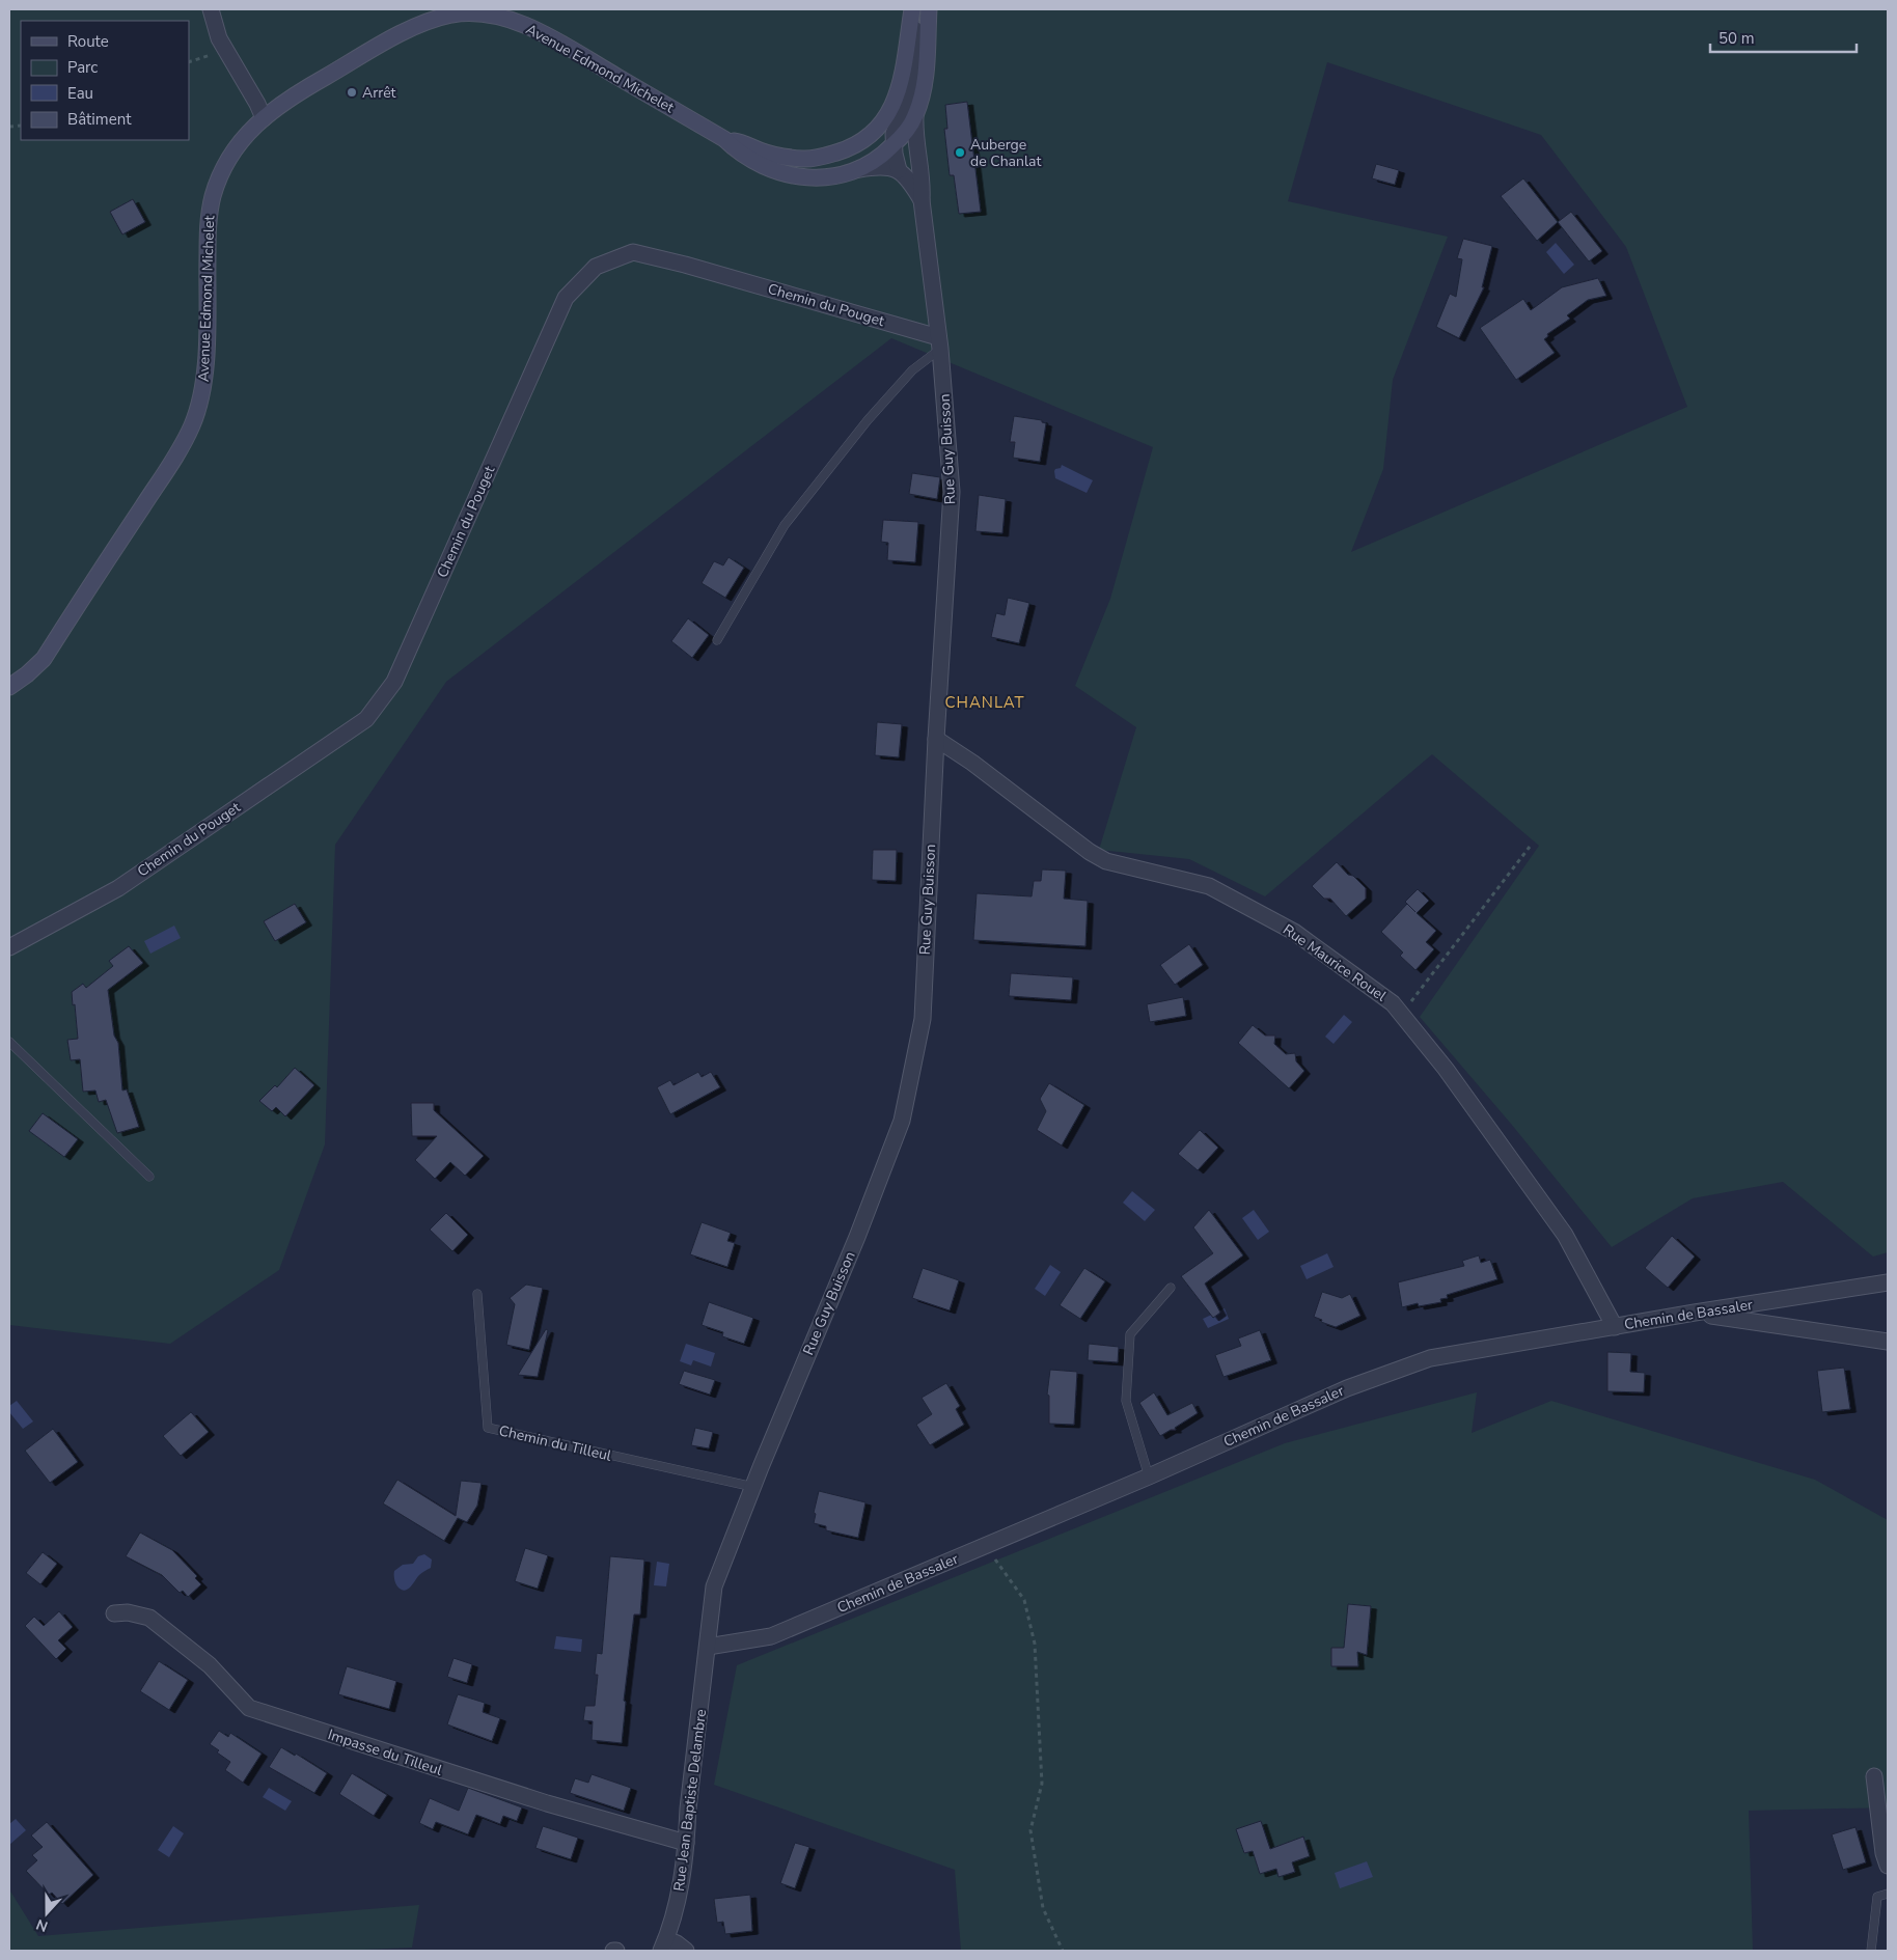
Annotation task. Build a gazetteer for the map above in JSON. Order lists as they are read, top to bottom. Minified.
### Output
{"streets":{"main road":["Avenue Edmond Michelet"],"street":["Chemin du Pouget","Rue Guy Buisson","Rue Maurice Rouel","Chemin de Bassaler","Impasse du Tilleul","Rue Jean Baptiste Delambre"],"lane":["Chemin du Tilleul"]},"crossings":[["Avenue Edmond Michelet","Rue Guy Buisson"],["Chemin du Pouget","Rue Guy Buisson"],["Rue Guy Buisson","Rue Maurice Rouel"],["Rue Guy Buisson","Chemin de Bassaler"],["Rue Guy Buisson","Chemin du Tilleul"],["Rue Guy Buisson","Rue Jean Baptiste Delambre"],["Rue Maurice Rouel","Chemin de Bassaler"],["Chemin de Bassaler","Rue Jean Baptiste Delambre"],["Impasse du Tilleul","Rue Jean Baptiste Delambre"]],"districts":["CHANLAT"],"places":["Arrêt","Auberge de Chanlat"],"legend":["Route","Parc","Eau","Bâtiment"],"scale_bar":"50 m","north":"bottom"}
